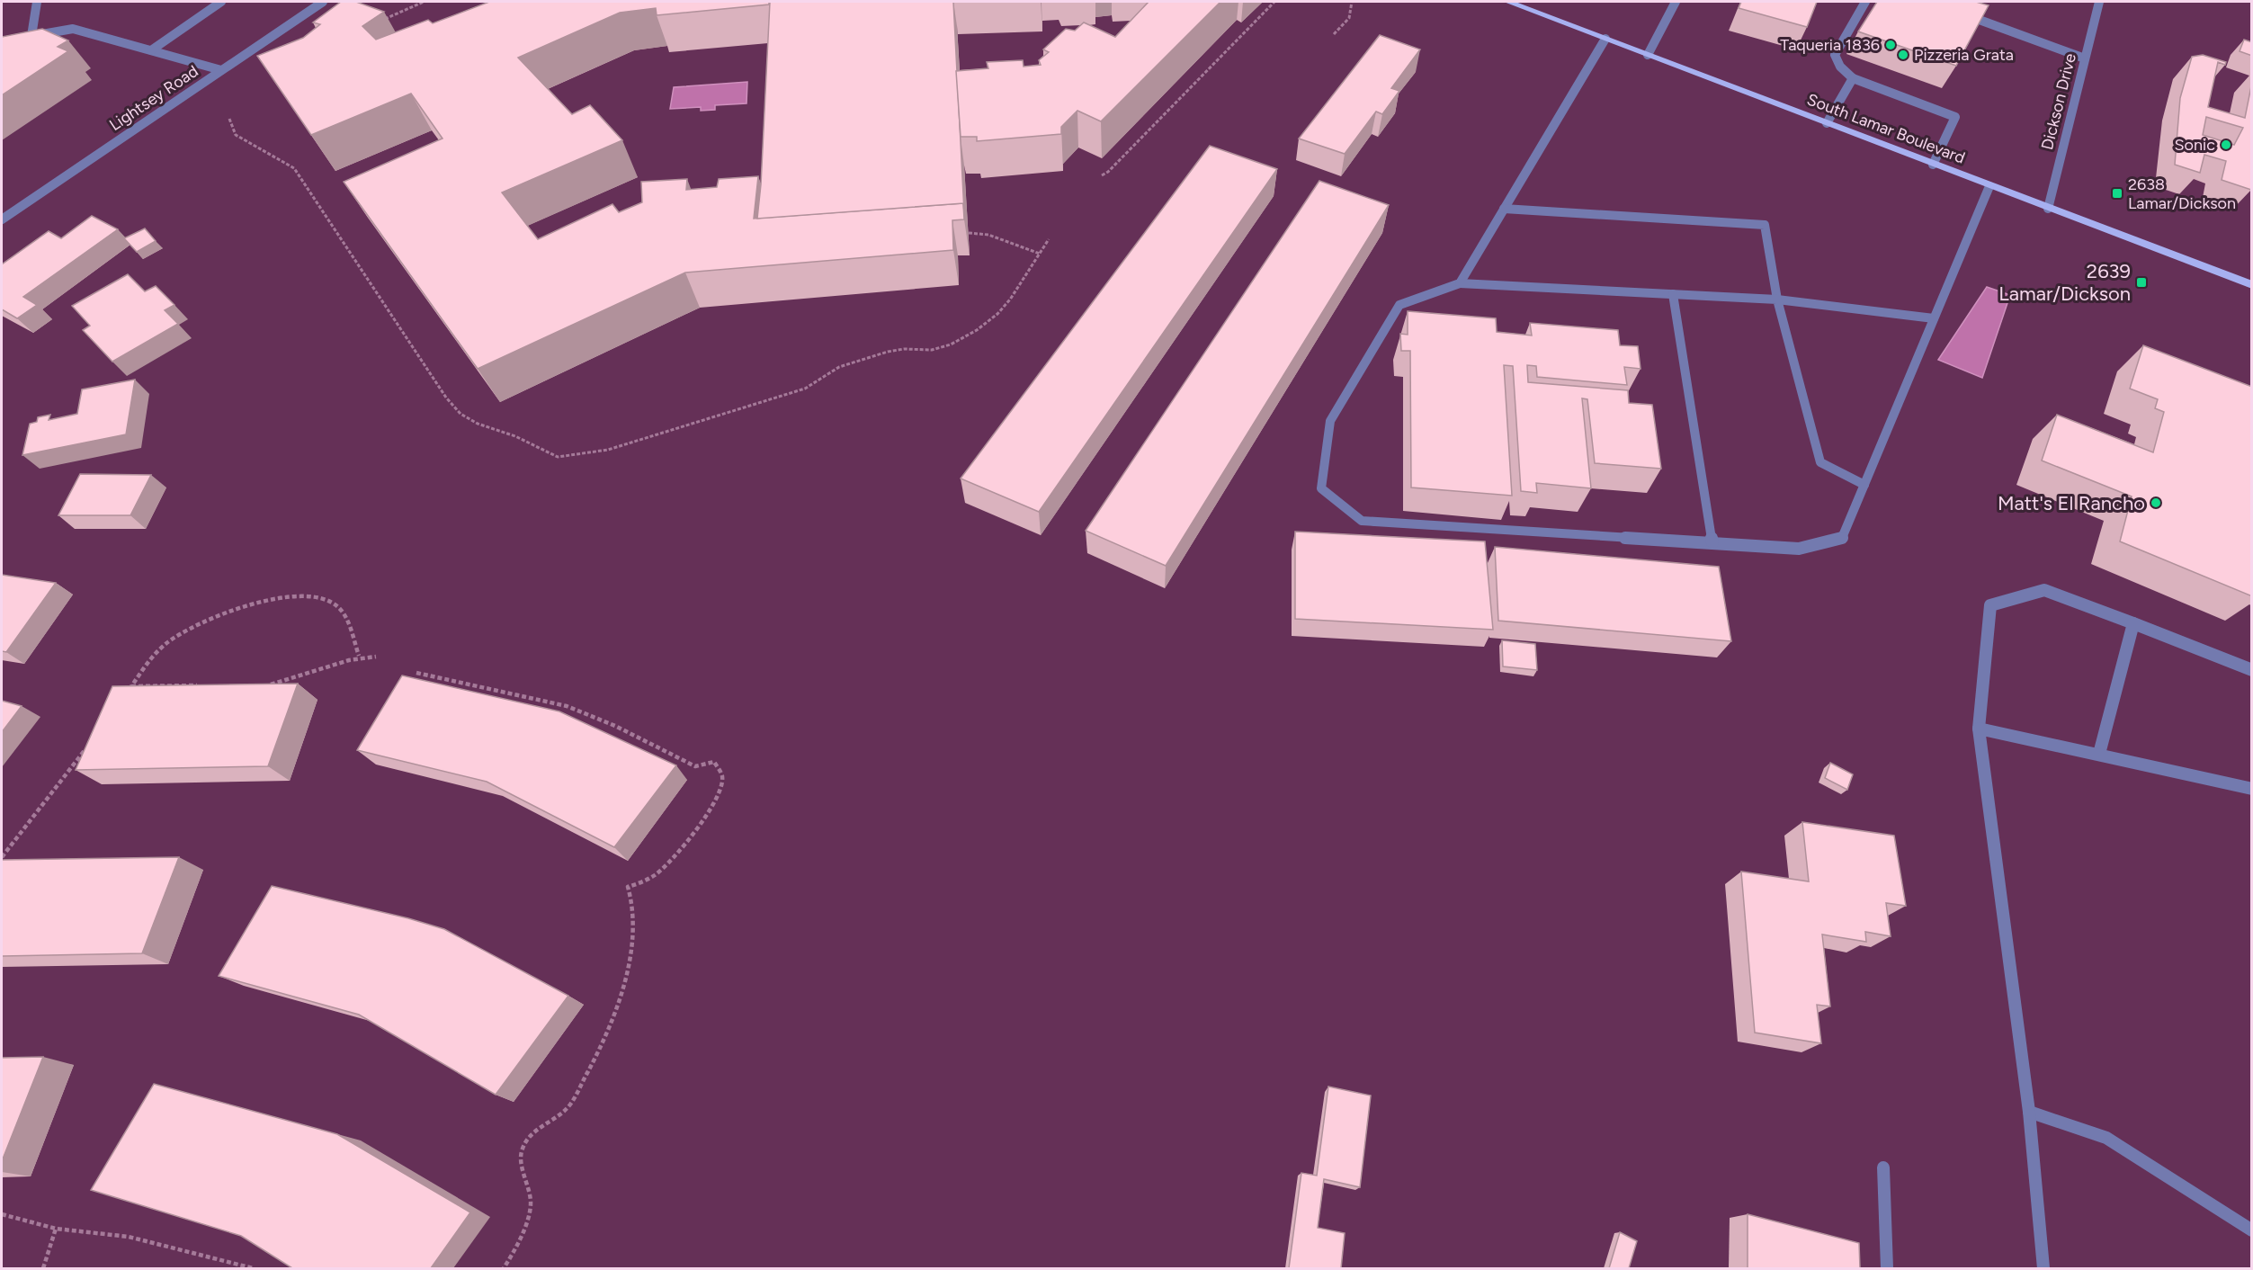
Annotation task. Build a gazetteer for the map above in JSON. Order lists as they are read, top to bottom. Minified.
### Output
{"streets":{"main road":["South Lamar Boulevard"],"street":["Lightsey Road","Dickson Drive"]},"crossings":[["Dickson Drive","South Lamar Boulevard"]],"places":{"other":["Taqueria 1836","Pizzeria Grata","Sonic","Matt's El Rancho"],"transit":["2638 Lamar/Dickson","2639 Lamar/Dickson"]}}
